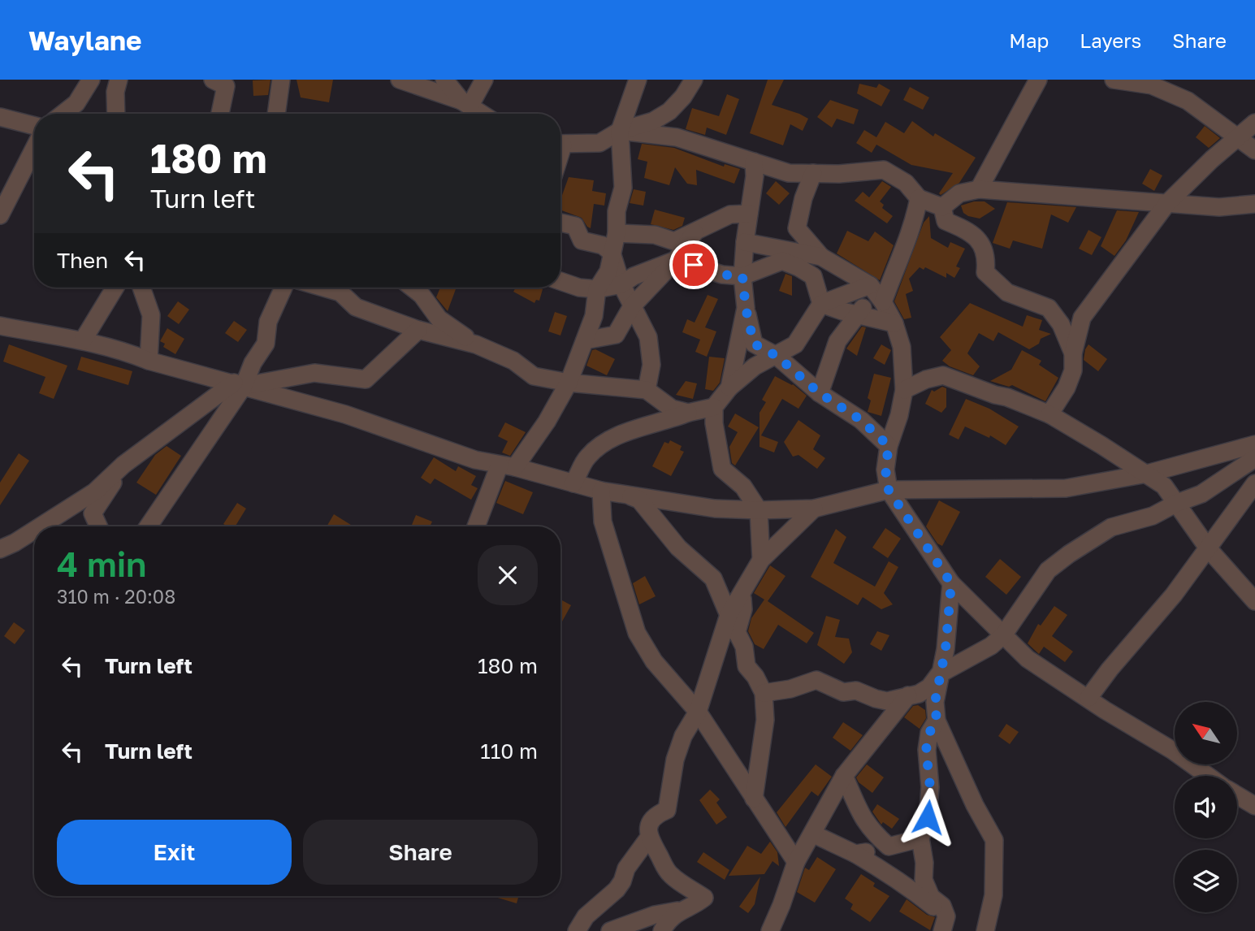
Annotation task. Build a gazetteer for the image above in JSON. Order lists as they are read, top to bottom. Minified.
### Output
{"north":"top left","page":{"header":"Waylane","nav":["Map","Layers","Share"],"turn":["180 m","Turn left"],"then":"Then","heading":["4 min","310 m · 20:08"],"list":[{"name":"Turn left","value":"180 m"},{"name":"Turn left","value":"110 m"}],"buttons":["Exit","Share"]}}
